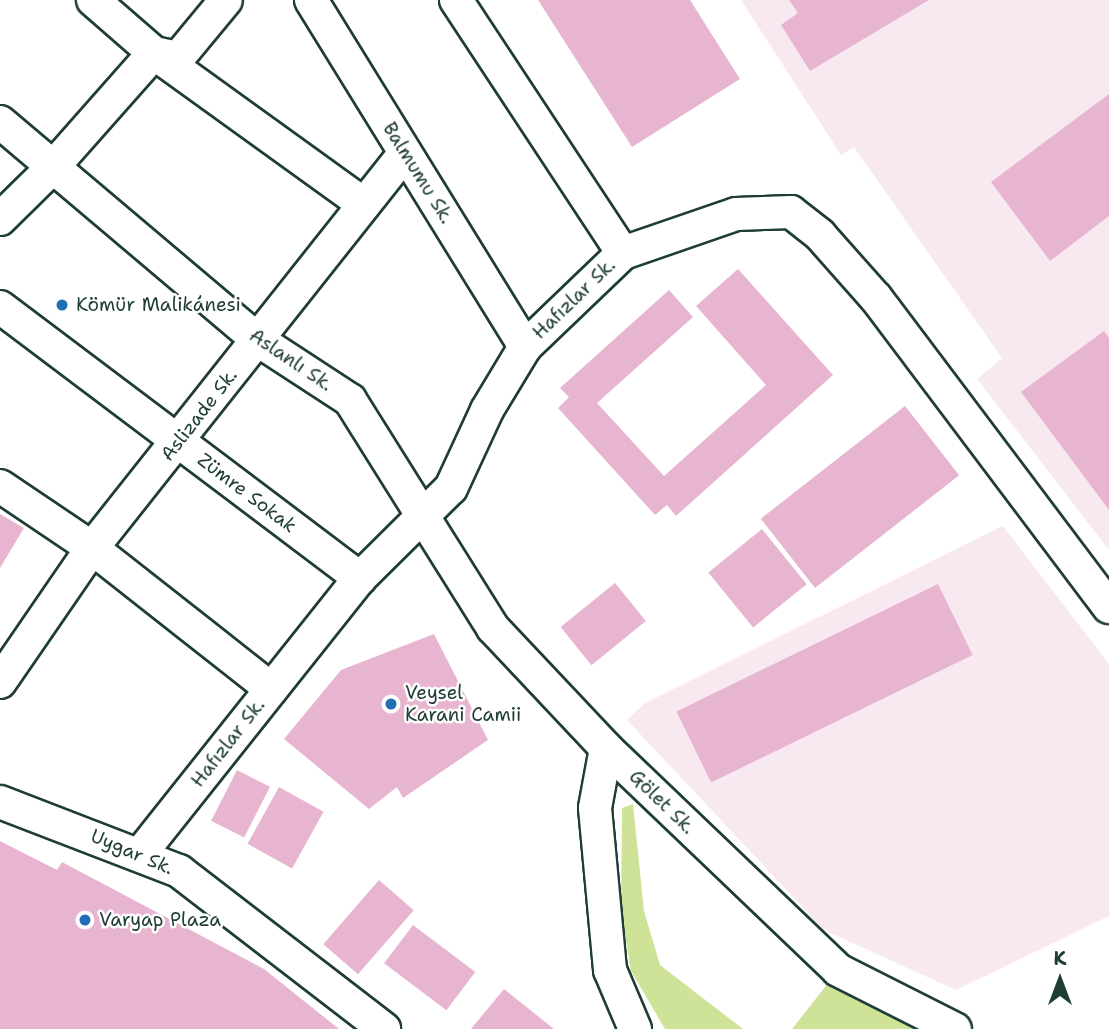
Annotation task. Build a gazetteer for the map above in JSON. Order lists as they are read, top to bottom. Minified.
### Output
{"streets":{"street":["Balmumu Sk.","Hafızlar Sk.","Aslanlı Sk.","Aslizade Sk.","Zümre Sokak","Gölet Sk.","Uygar Sk."]},"crossings":[["Balmumu Sk.","Hafızlar Sk."],["Balmumu Sk.","Aslizade Sk."],["Hafızlar Sk.","Aslanlı Sk."],["Hafızlar Sk.","Zümre Sokak"],["Hafızlar Sk.","Gölet Sk."],["Hafızlar Sk.","Uygar Sk."],["Aslanlı Sk.","Aslizade Sk."],["Aslanlı Sk.","Gölet Sk."],["Aslizade Sk.","Zümre Sokak"]],"places":["Kömür Malikánesi","Veysel Karani Camii","Varyap Plaza"],"north":"top"}
